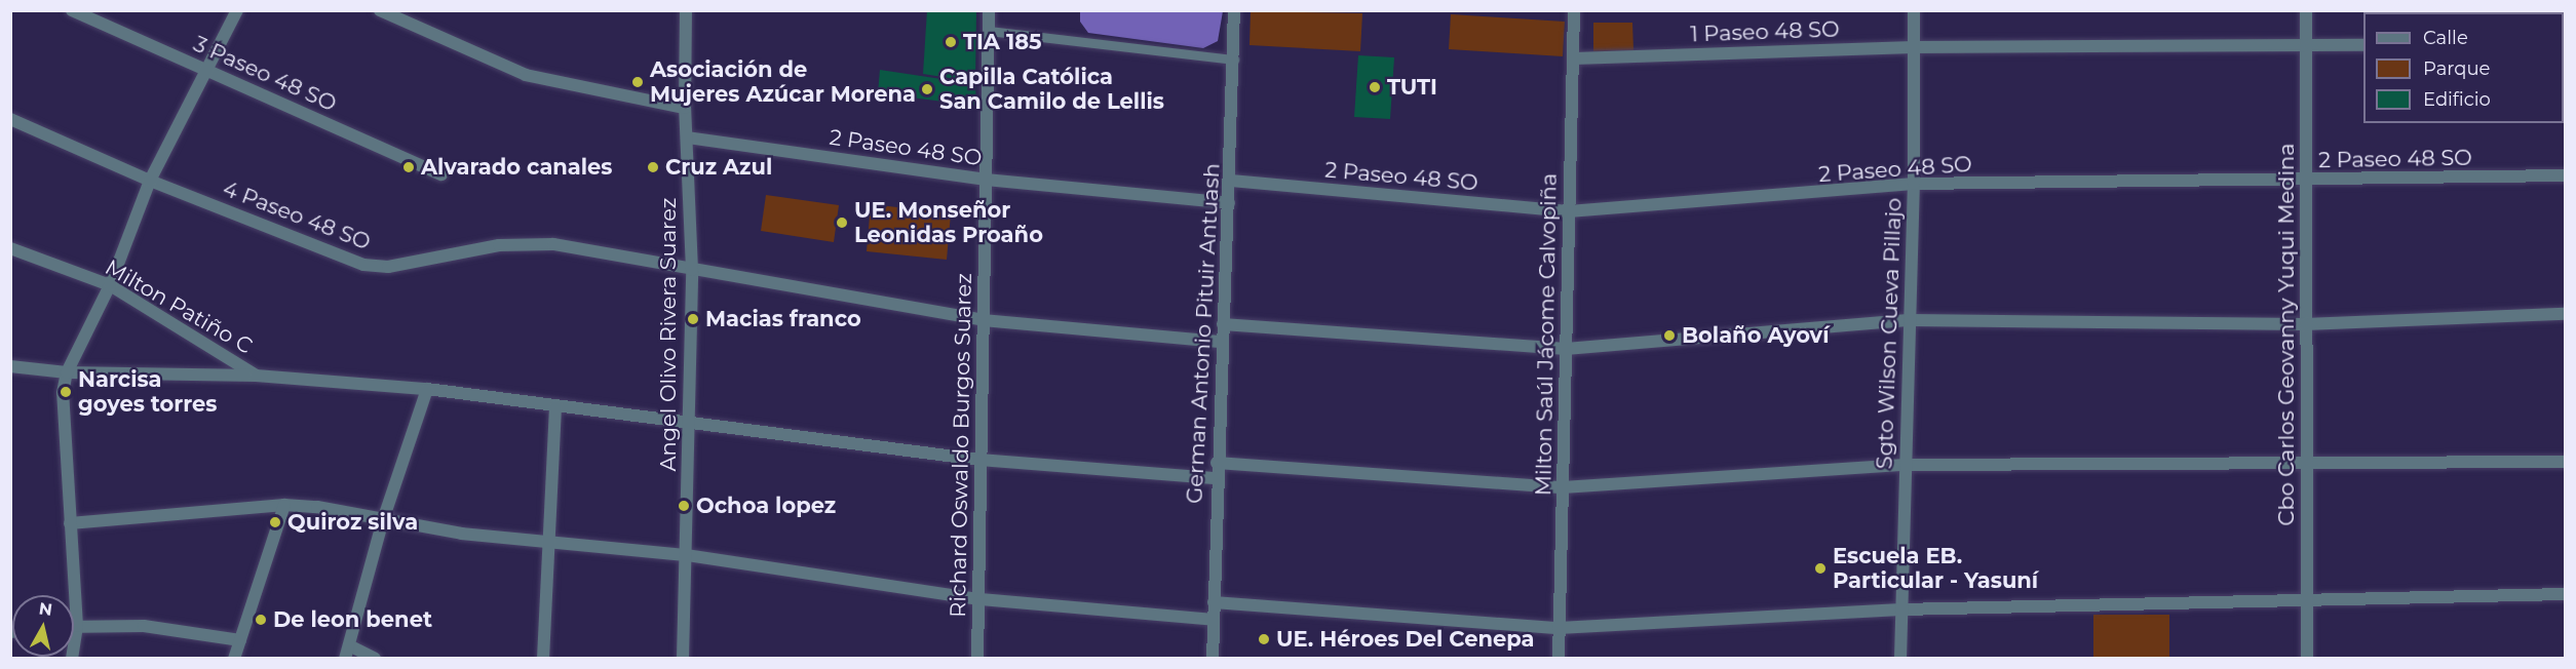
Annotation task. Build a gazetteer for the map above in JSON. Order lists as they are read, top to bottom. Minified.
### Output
{"streets":{"street":["1 Paseo 48 SO","3 Paseo 48 SO","2 Paseo 48 SO","4 Paseo 48 SO","Milton Patiño C","German Antonio Pituir Antuash","Sgto Wilson Cueva Pillajo","Angel Olivo Rivera Suarez","Milton Saúl Jácome Calvopiña","Cbo Carlos Geovanny Yuqui Medina","Richard Oswaldo Burgos Suarez"]},"crossings":[["1 Paseo 48 SO","Sgto Wilson Cueva Pillajo"],["1 Paseo 48 SO","Milton Saúl Jácome Calvopiña"],["1 Paseo 48 SO","Cbo Carlos Geovanny Yuqui Medina"],["2 Paseo 48 SO","German Antonio Pituir Antuash"],["2 Paseo 48 SO","Sgto Wilson Cueva Pillajo"],["2 Paseo 48 SO","Angel Olivo Rivera Suarez"],["2 Paseo 48 SO","Milton Saúl Jácome Calvopiña"],["2 Paseo 48 SO","Cbo Carlos Geovanny Yuqui Medina"],["2 Paseo 48 SO","Richard Oswaldo Burgos Suarez"],["4 Paseo 48 SO","German Antonio Pituir Antuash"],["4 Paseo 48 SO","Angel Olivo Rivera Suarez"],["4 Paseo 48 SO","Richard Oswaldo Burgos Suarez"]],"places":["TIA 185","Asociación de Mujeres Azúcar Morena","TUTI","Capilla Católica San Camilo de Lellis","Alvarado canales","Cruz Azul","UE. Monseñor Leonidas Proaño","Macias franco","Bolaño Ayoví","Narcisa goyes torres","Ochoa lopez","Quiroz silva","Escuela EB. Particular - Yasuní","De leon benet","UE. Héroes Del Cenepa"],"legend":["Calle","Parque","Edificio"],"north":"top"}
